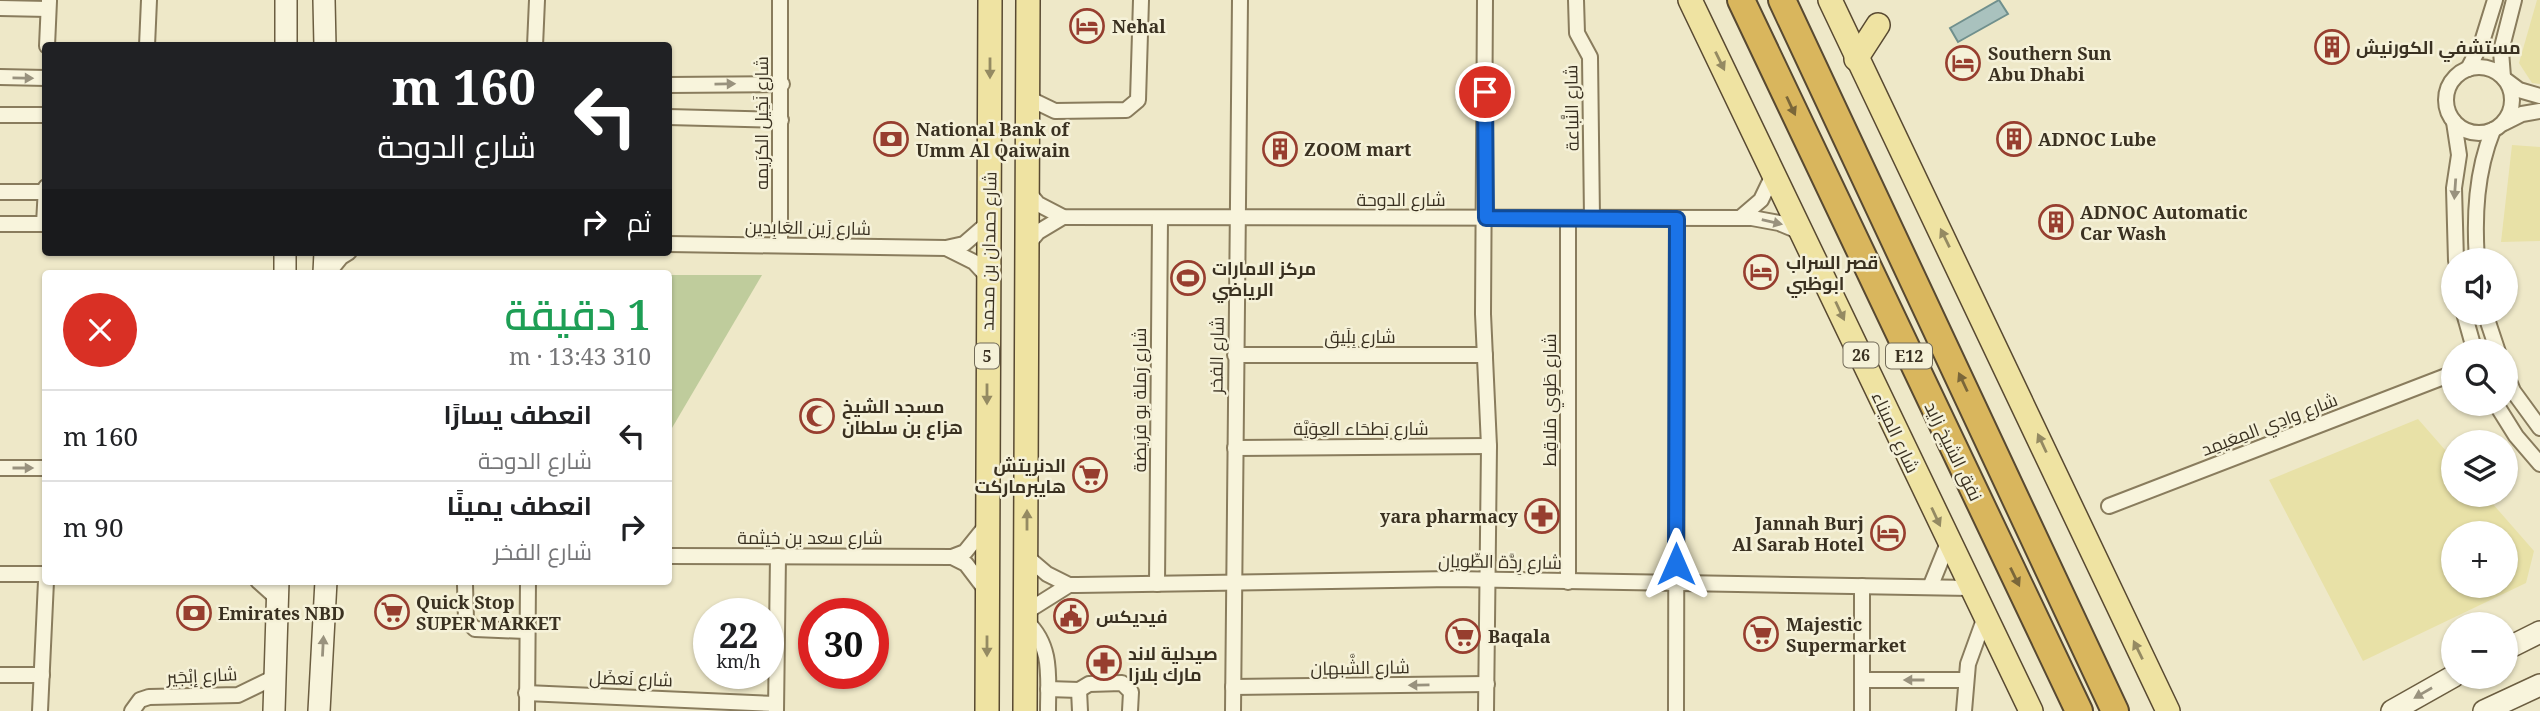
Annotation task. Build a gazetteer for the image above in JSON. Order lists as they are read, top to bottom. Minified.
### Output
{"streets":{"highway":["E12","نفق الشيخ زايد"],"main road":["شارع حمدان بن محمد","26","5","شارع الميناء"],"street":["شارع النَّباعة","شارع نَخِيل الكرَيمه","شارع الدوحة","شارع زَين العَابِدين","شارع بِلَيق","شارع الفخر","شارع رَملة بو فرَيضة","شارع طَوِي مَلاقِط","شارع وادِي المِعَيمِد","شارع بَطحَاء العِوَيَّة","شارع سعد بن خيثمة","شارع رِدَّة الطِّويان","شارع الشَّبهان","شارع إبْجَير","شارع نَعضَل"]},"crossings":[["شارع النَّباعة","شارع الدوحة"],["شارع نَخِيل الكرَيمه","شارع زَين العَابِدين"],["شارع الدوحة","شارع الفخر"],["شارع الدوحة","شارع رَملة بو فرَيضة"],["شارع الدوحة","شارع طَوِي مَلاقِط"],["شارع الدوحة","شارع الميناء"],["شارع زَين العَابِدين","شارع حمدان بن محمد"],["شارع بِلَيق","شارع الفخر"],["شارع الفخر","شارع بَطحَاء العِوَيَّة"],["شارع الفخر","شارع رِدَّة الطِّويان"],["شارع الفخر","شارع الشَّبهان"],["شارع رَملة بو فرَيضة","شارع رِدَّة الطِّويان"],["شارع طَوِي مَلاقِط","شارع رِدَّة الطِّويان"],["شارع الميناء","شارع رِدَّة الطِّويان"]],"one_way":["شارع الشَّبهان"],"places":{"hotel":["Nehal","Southern Sun Abu Dhabi","قصر السراب ابوظبي","Jannah Burj Al Sarab Hotel"],"building":["مستشفي الكورنيش","ADNOC Lube","ZOOM mart","ADNOC Automatic Car Wash"],"bank":["National Bank of Umm Al Qaiwain","Emirates NBD"],"sports":["مركز الامارات الرياضي"],"mosque":["مسجد الشيخ هزاع بن سلطان"],"supermarket":["الدنريتش هايبرماركت","Quick Stop SUPER MARKET","Majestic Supermarket","Baqala"],"pharmacy":["yara pharmacy","صيدلية لاند مارك بلازا"],"public building":["فيديكس"]},"page":{"turn":["160 m","شارع الدوحة"],"then":"ثم","map_buttons":["+","−"],"heading":["1 دقيقة","310 m · 13:43"],"list":[{"name":"انعطف يسارًا","note":"شارع الدوحة","value":"160 m"},{"name":"انعطف يمينًا","note":"شارع الفخر","value":"90 m"}],"speed":"22 km/h","limit":"30"}}
